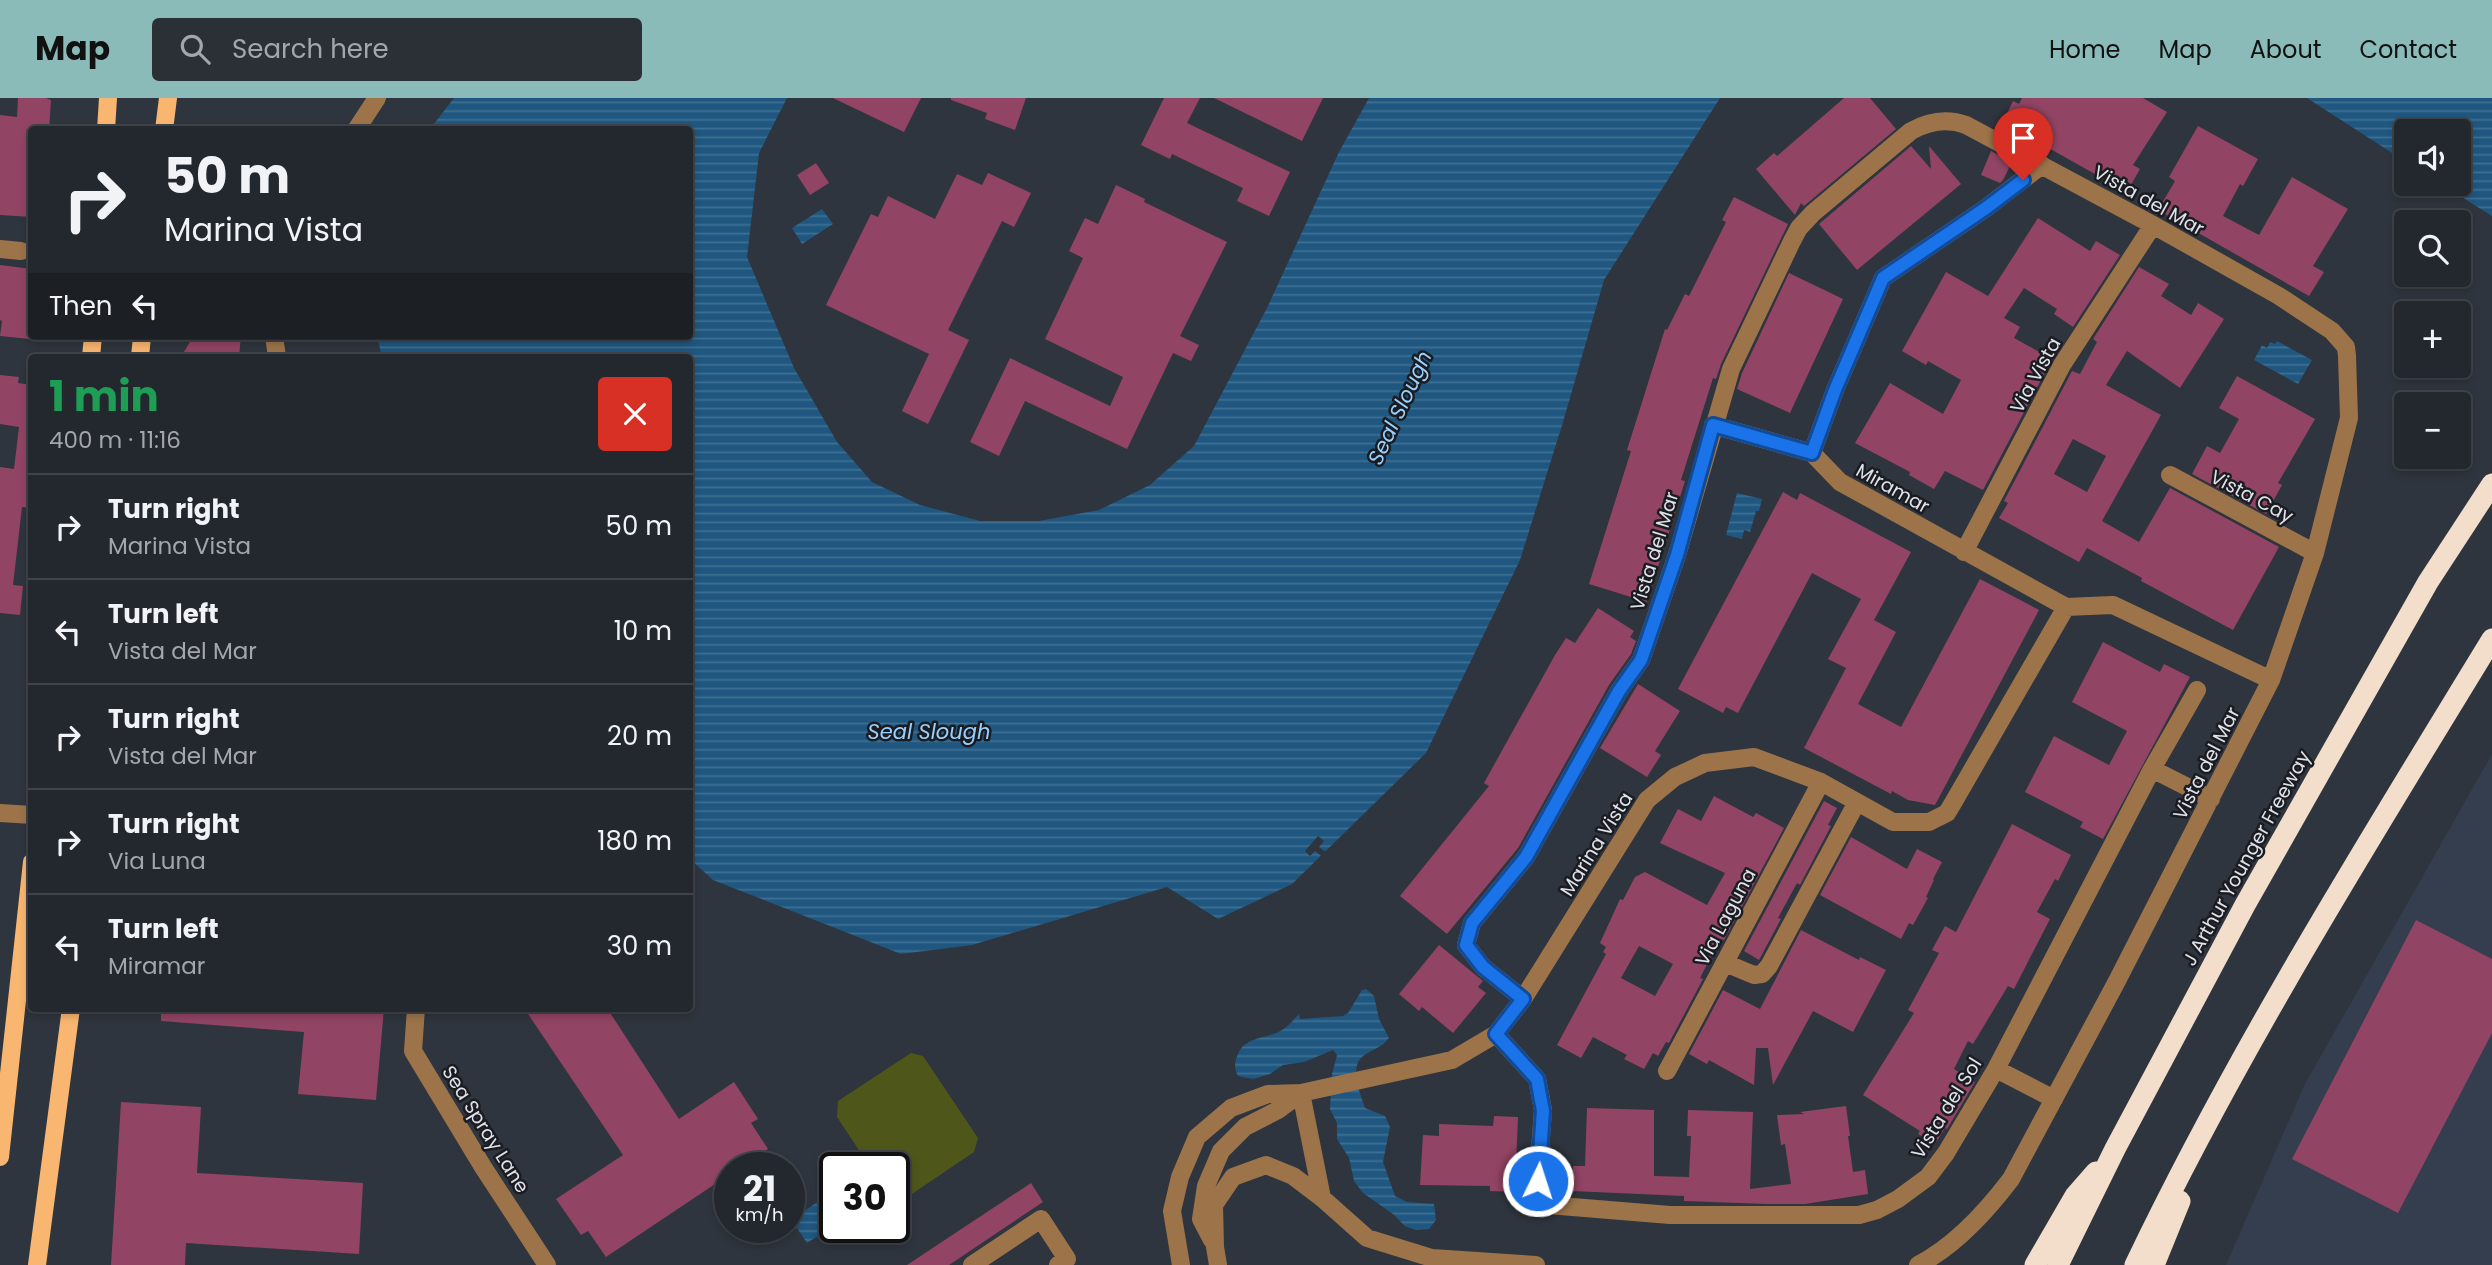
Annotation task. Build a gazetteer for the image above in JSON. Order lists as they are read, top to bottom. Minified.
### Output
{"streets":{"highway":["J Arthur Younger Freeway"],"street":["Vista del Mar","Via Vista","Miramar","Vista Cay","Marina Vista","Via Laguna","Vista del Sol","Sea Spray Lane"]},"crossings":[["Vista del Mar","Via Vista"],["Vista del Mar","Vista Cay"],["Vista del Mar","Marina Vista"],["Vista del Mar","Vista del Sol"],["Via Vista","Miramar"],["Miramar","Marina Vista"],["Marina Vista","Via Laguna"],["Marina Vista","Vista del Sol"]],"water":["Seal Slough"],"page":{"header":"Map","search":"Search here","nav":["Home","Map","About","Contact"],"map_buttons":["+","−"],"turn":["50 m","Marina Vista"],"then":"Then","heading":["1 min","400 m · 11:16"],"list":[{"name":"Turn right","note":"Marina Vista","value":"50 m"},{"name":"Turn left","note":"Vista del Mar","value":"10 m"},{"name":"Turn right","note":"Vista del Mar","value":"20 m"},{"name":"Turn right","note":"Via Luna","value":"180 m"},{"name":"Turn left","note":"Miramar","value":"30 m"}],"speed":"21 km/h","limit":"30"}}
